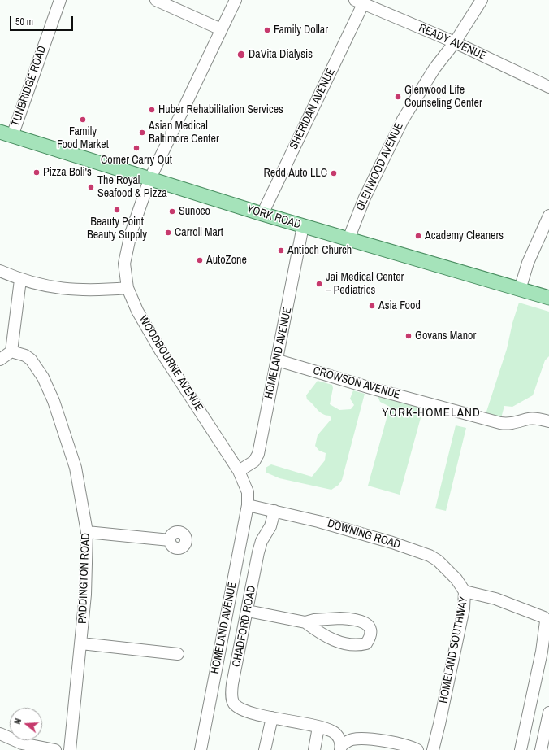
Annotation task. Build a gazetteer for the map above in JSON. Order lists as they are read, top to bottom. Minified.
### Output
{"streets":{"main road":["YORK ROAD"],"street":["READY AVENUE","TUNBRIDGE ROAD","SHERIDAN AVENUE","GLENWOOD AVENUE","HOMELAND AVENUE","WOODBOURNE AVENUE","CROWSON AVENUE","DOWNING ROAD","PADDINGTON ROAD","CHADFORD ROAD","HOMELAND SOUTHWAY"]},"crossings":[["READY AVENUE","SHERIDAN AVENUE"],["READY AVENUE","GLENWOOD AVENUE"],["TUNBRIDGE ROAD","YORK ROAD"],["SHERIDAN AVENUE","YORK ROAD"],["GLENWOOD AVENUE","YORK ROAD"],["YORK ROAD","HOMELAND AVENUE"],["YORK ROAD","WOODBOURNE AVENUE"],["HOMELAND AVENUE","WOODBOURNE AVENUE"],["HOMELAND AVENUE","CROWSON AVENUE"],["HOMELAND AVENUE","DOWNING ROAD"],["WOODBOURNE AVENUE","DOWNING ROAD"],["DOWNING ROAD","CHADFORD ROAD"],["DOWNING ROAD","HOMELAND SOUTHWAY"]],"districts":["YORK-HOMELAND"],"places":["Family Dollar","DaVita Dialysis","Glenwood Life Counseling Center","Huber Rehabilitation Services","Family Food Market","Asian Medical Baltimore Center","Corner Carry Out","Pizza Boli's","Redd Auto LLC","The Royal Seafood & Pizza","Beauty Point Beauty Supply","Sunoco","Carroll Mart","Academy Cleaners","Antioch Church","AutoZone","Jai Medical Center – Pediatrics","Asia Food","Govans Manor"],"scale_bar":"50 m","north":"left"}
